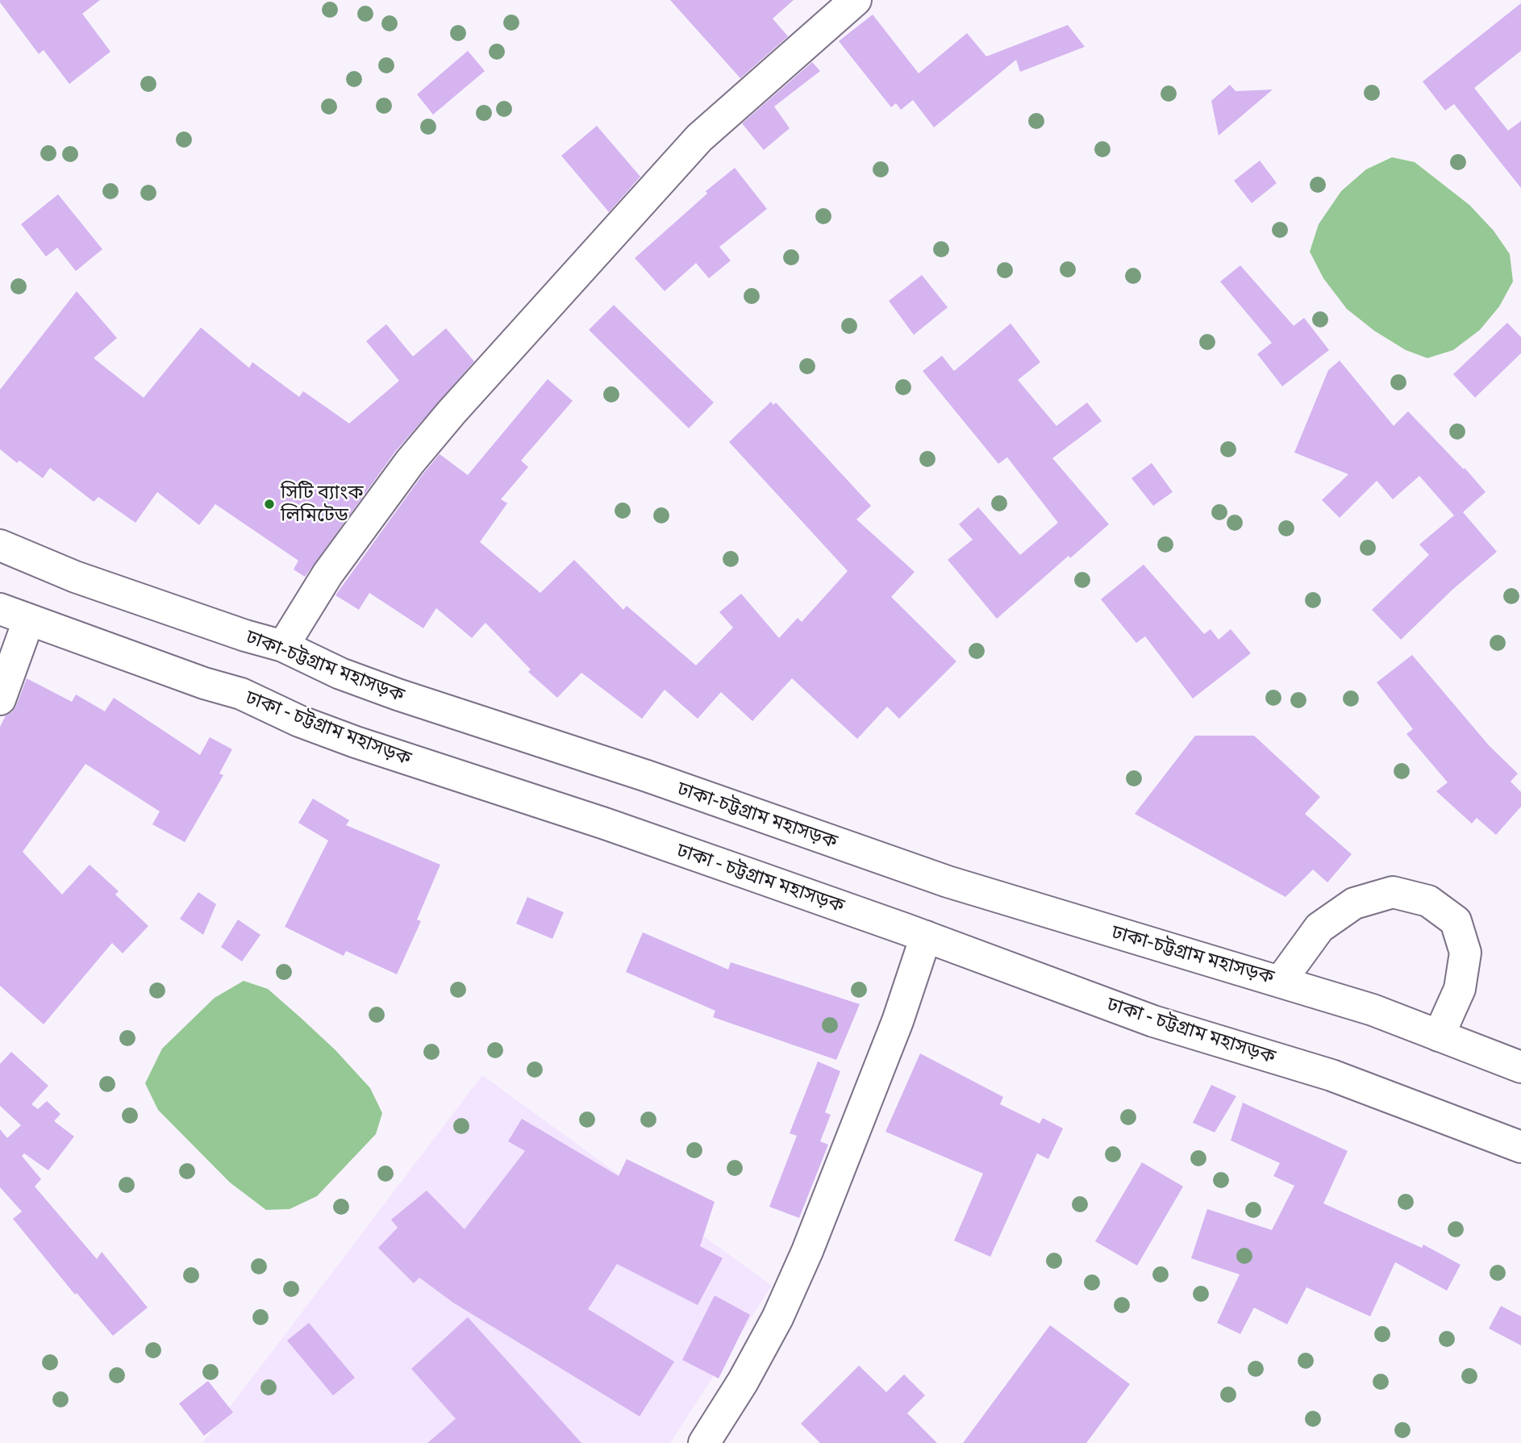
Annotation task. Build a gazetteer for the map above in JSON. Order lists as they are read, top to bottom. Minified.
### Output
{"streets":{"main road":["ঢাকা-চট্টগ্রাম মহাসড়ক","ঢাকা - চট্টগ্রাম মহাসড়ক"]},"places":["সিটি ব্যাংক লিমিটেড"]}
